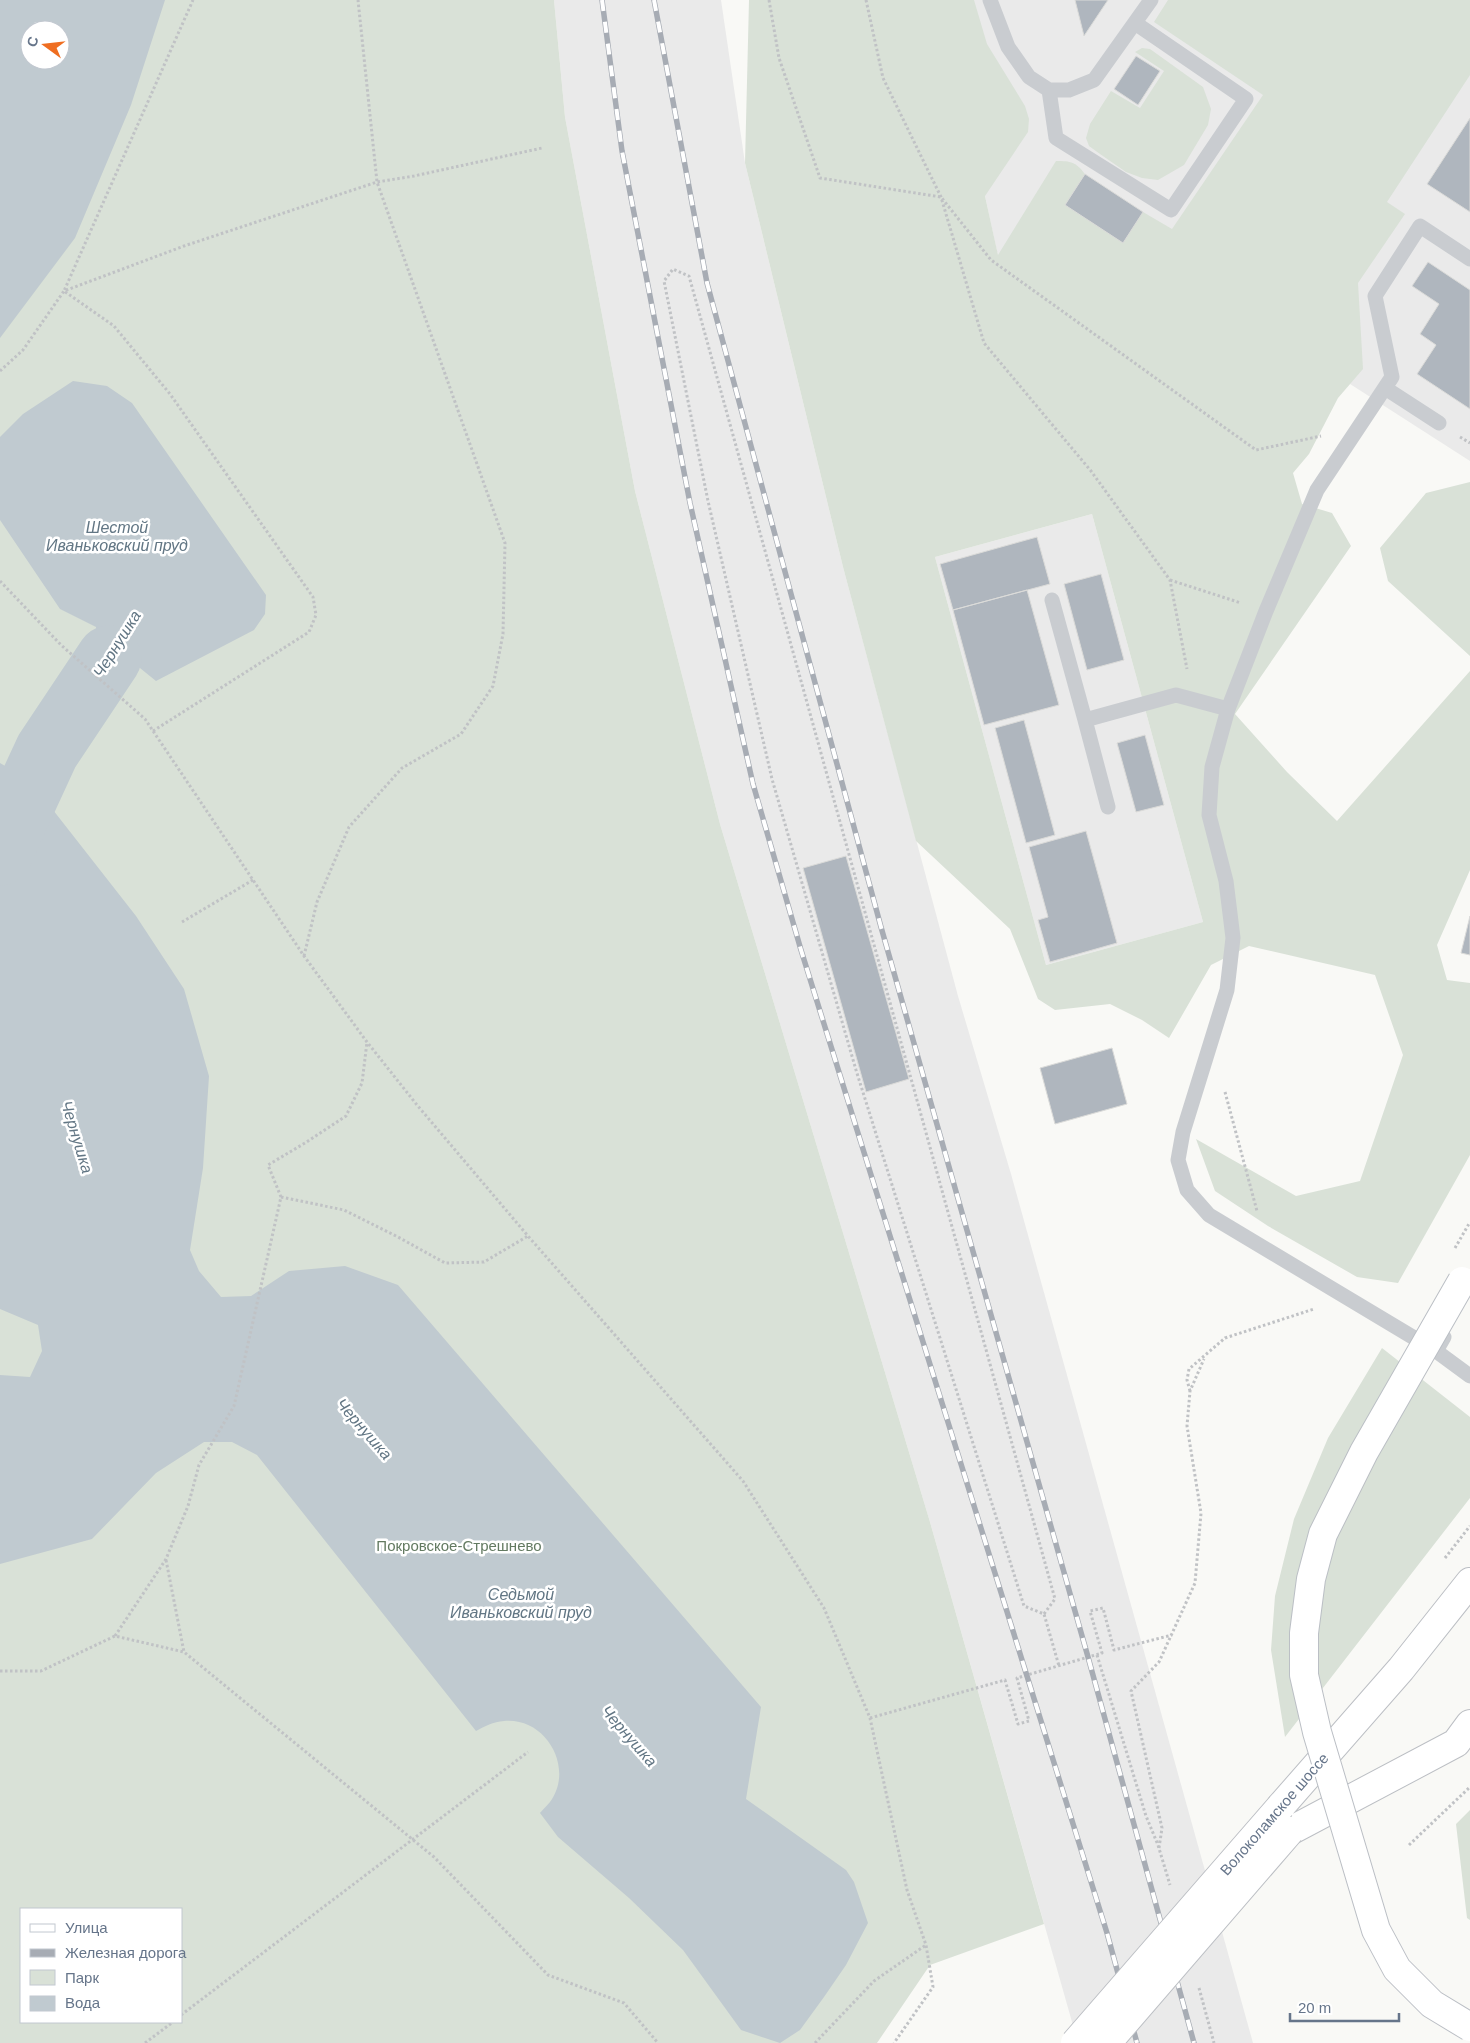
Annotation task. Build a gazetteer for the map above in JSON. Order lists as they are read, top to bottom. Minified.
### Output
{"streets":{"main road":["Волоколамское шоссе"]},"water":["Шестой Иваньковский пруд","Чернушка","Седьмой Иваньковский пруд"],"parks":["Покровское-Стрешнево"],"legend":["Улица","Железная дорога","Парк","Вода"],"scale_bar":"20 m","north":"left"}
